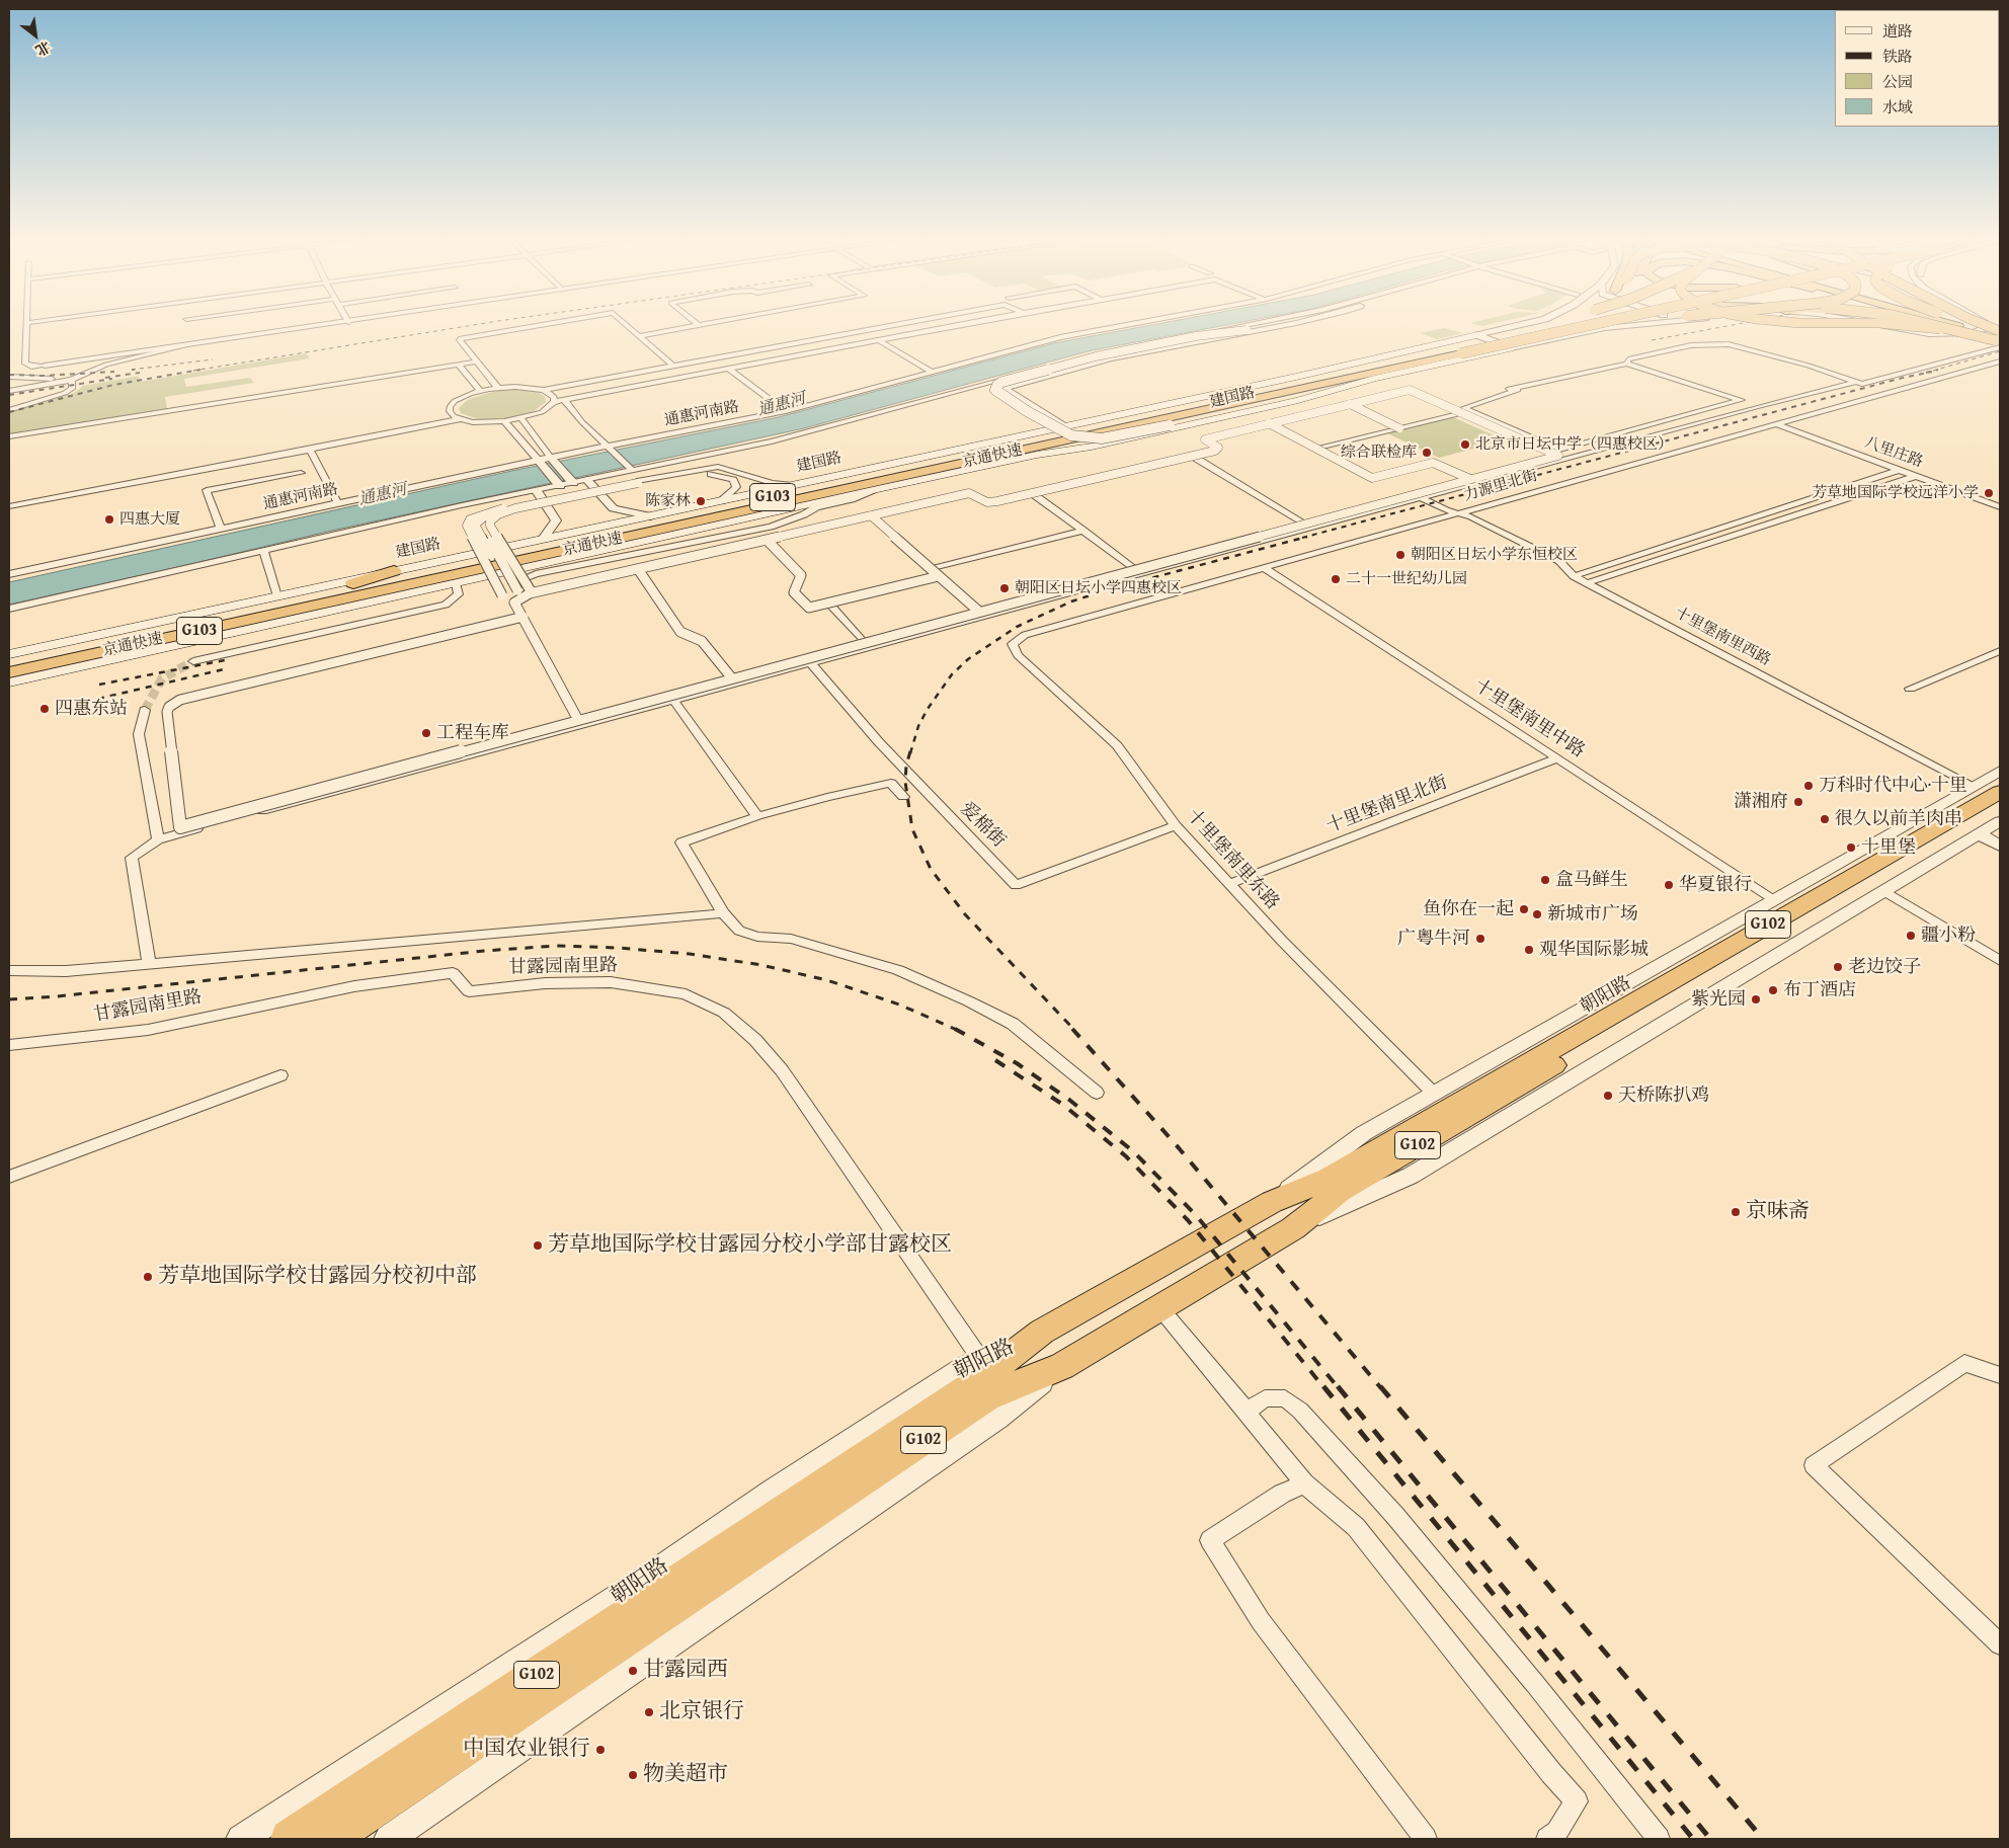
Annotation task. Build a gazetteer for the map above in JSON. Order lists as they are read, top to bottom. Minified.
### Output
{"streets":{"highway":["京通快速","G103","G102","朝阳路"],"main road":["建国路"],"street":["通惠河南路","八里庄路","力源里北街","十里堡南里西路","十里堡南里中路","十里堡南里北街","爱棉街","十里堡南里东路","甘露园南里路"]},"crossings":[["建国路","京通快速"],["八里庄路","力源里北街"],["力源里北街","十里堡南里西路"],["力源里北街","十里堡南里中路"],["力源里北街","十里堡南里东路"],["十里堡南里西路","朝阳路"],["十里堡南里中路","十里堡南里北街"],["十里堡南里中路","朝阳路"],["十里堡南里北街","十里堡南里东路"],["爱棉街","十里堡南里东路"],["十里堡南里东路","朝阳路"],["甘露园南里路","朝阳路"]],"water":["通惠河"],"places":["北京市日坛中学（四惠校区）","综合联检库","芳草地国际学校远洋小学","陈家林","四惠大厦","朝阳区日坛小学东恒校区","二十一世纪幼儿园","朝阳区日坛小学四惠校区","四惠东站","工程车库","万科时代中心·十里","潇湘府","很久以前羊肉串","十里堡","盒马鲜生","华夏银行","鱼你在一起","新城市广场","疆小粉","广粤牛河","观华国际影城","老边饺子","布丁酒店","紫光园","天桥陈扒鸡","京味斋","芳草地国际学校甘露园分校小学部甘露校区","芳草地国际学校甘露园分校初中部","甘露园西","北京银行","中国农业银行","物美超市"],"legend":["道路","铁路","公园","水域"],"north":"bottom right"}
